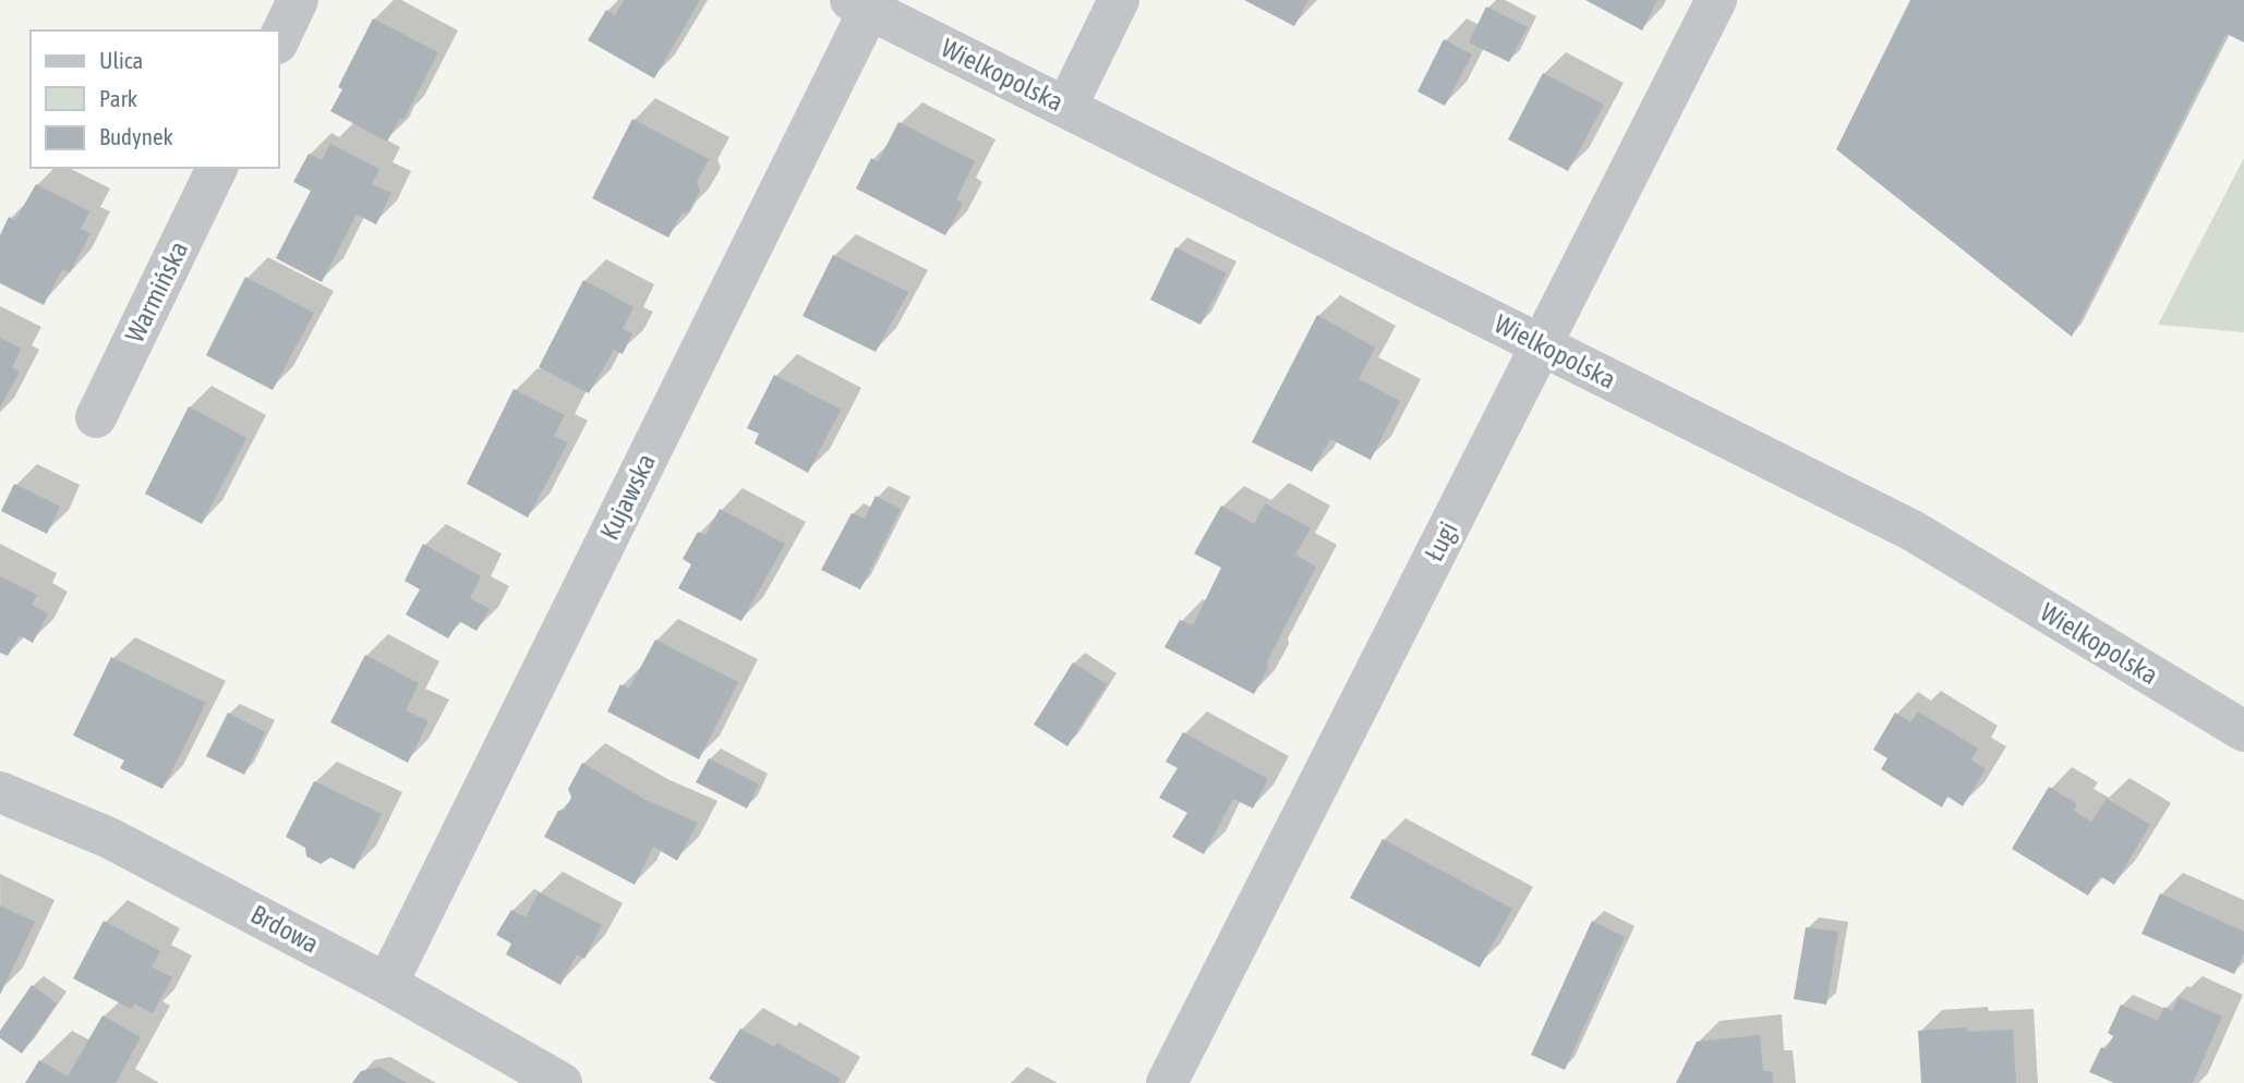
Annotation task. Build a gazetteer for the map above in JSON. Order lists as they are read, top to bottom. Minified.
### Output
{"streets":{"street":["Wielkopolska","Warmińska","Kujawska","Ługi","Brdowa"]},"crossings":[["Wielkopolska","Kujawska"],["Wielkopolska","Ługi"],["Kujawska","Brdowa"]],"legend":["Ulica","Park","Budynek"]}
